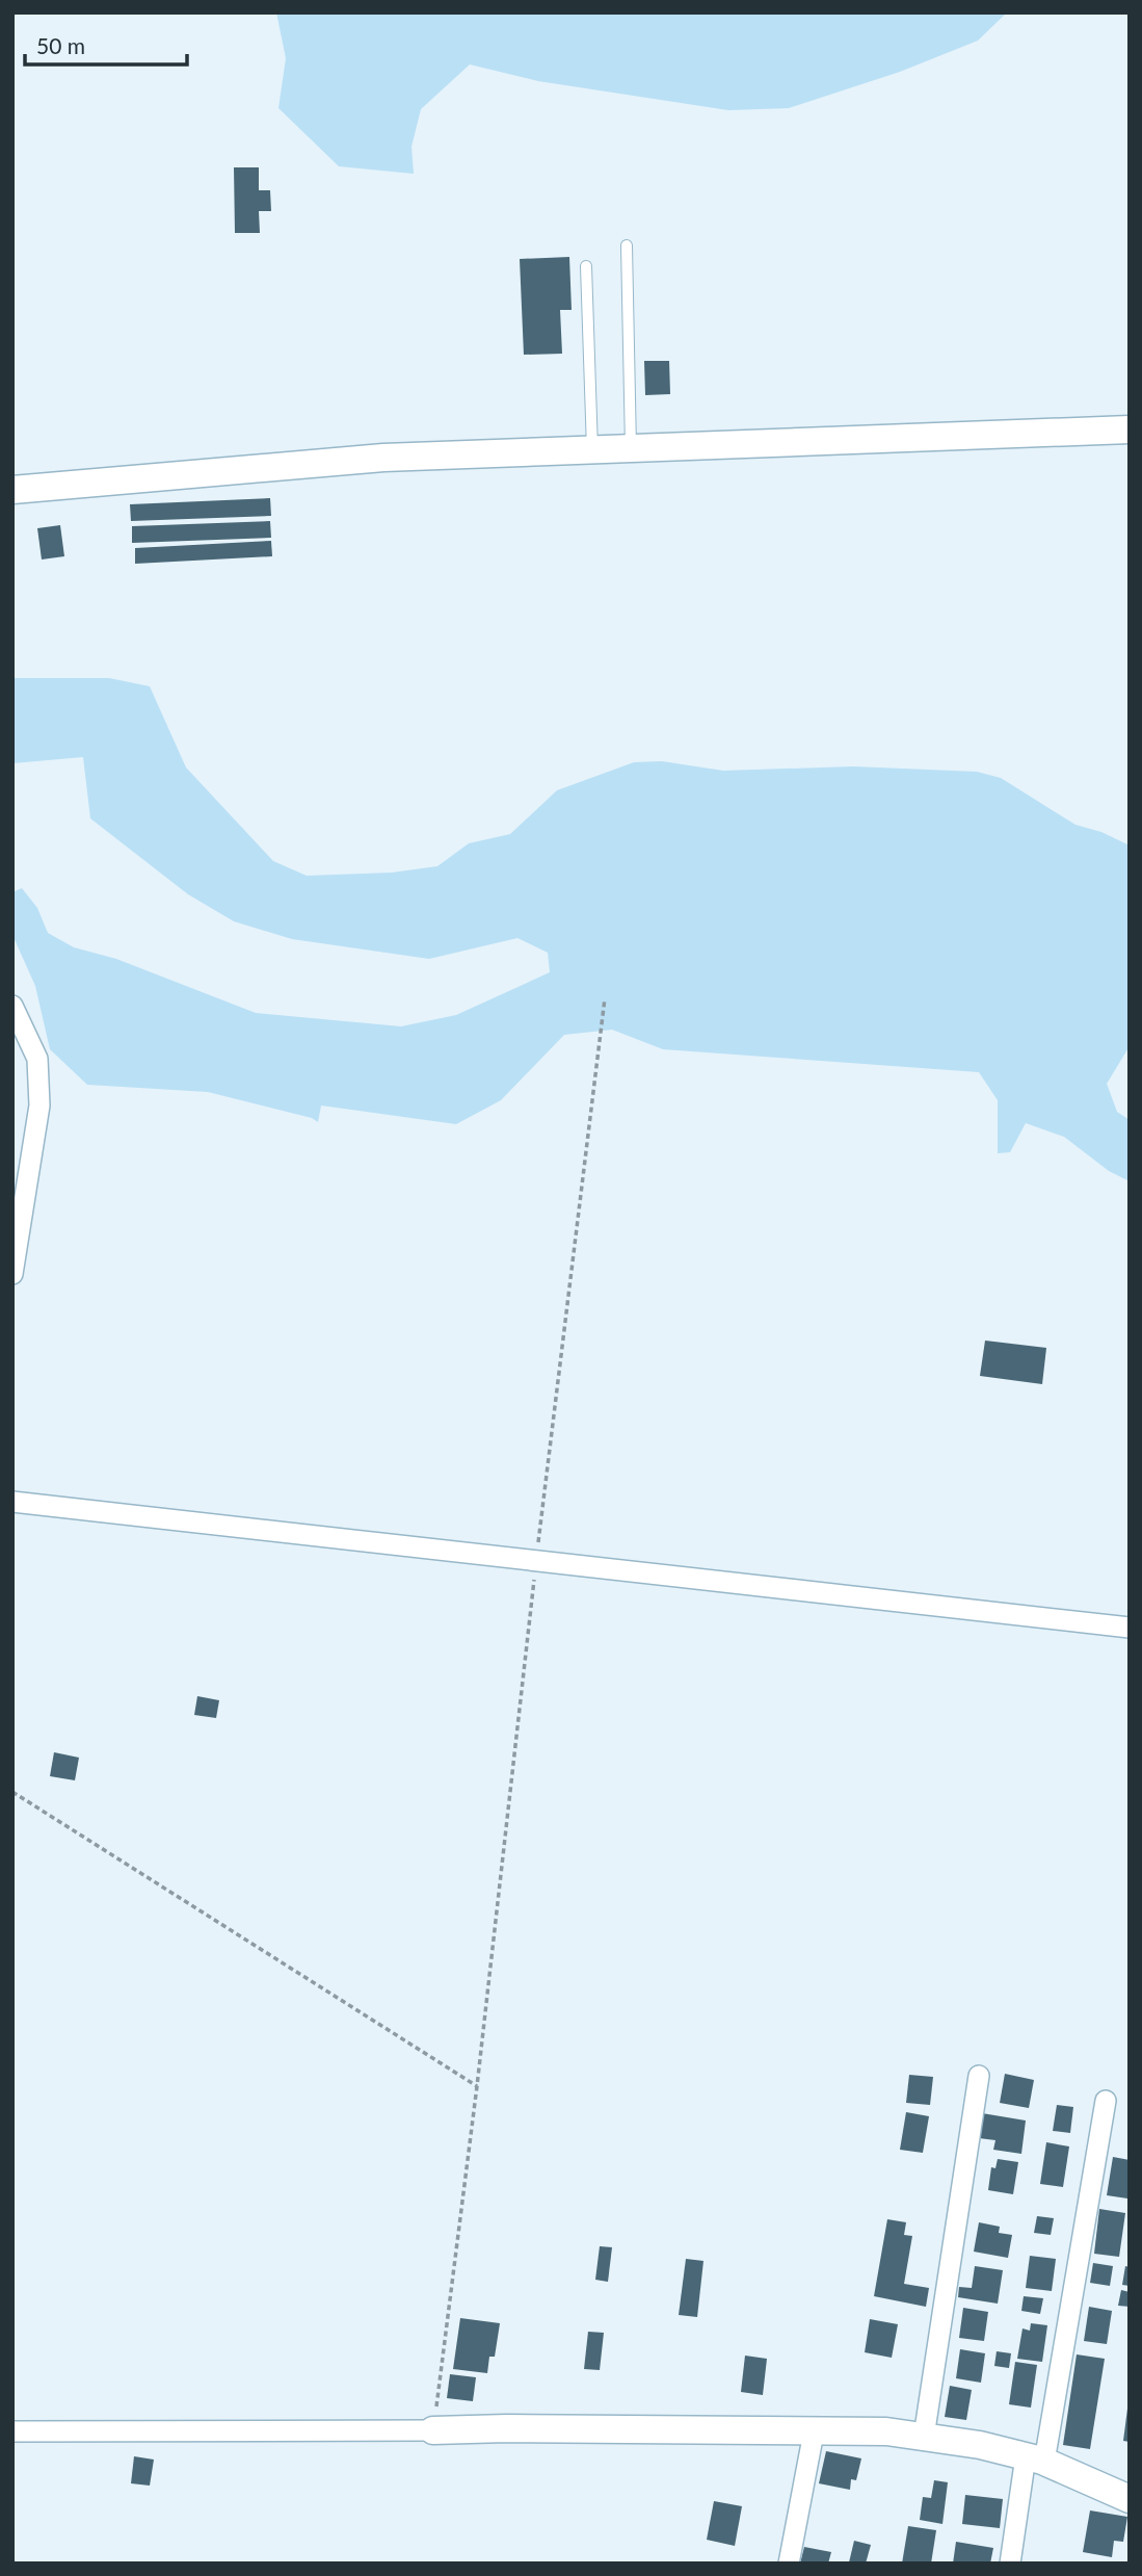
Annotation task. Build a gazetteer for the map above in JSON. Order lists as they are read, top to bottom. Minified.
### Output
{"scale_bar":"50 m"}
